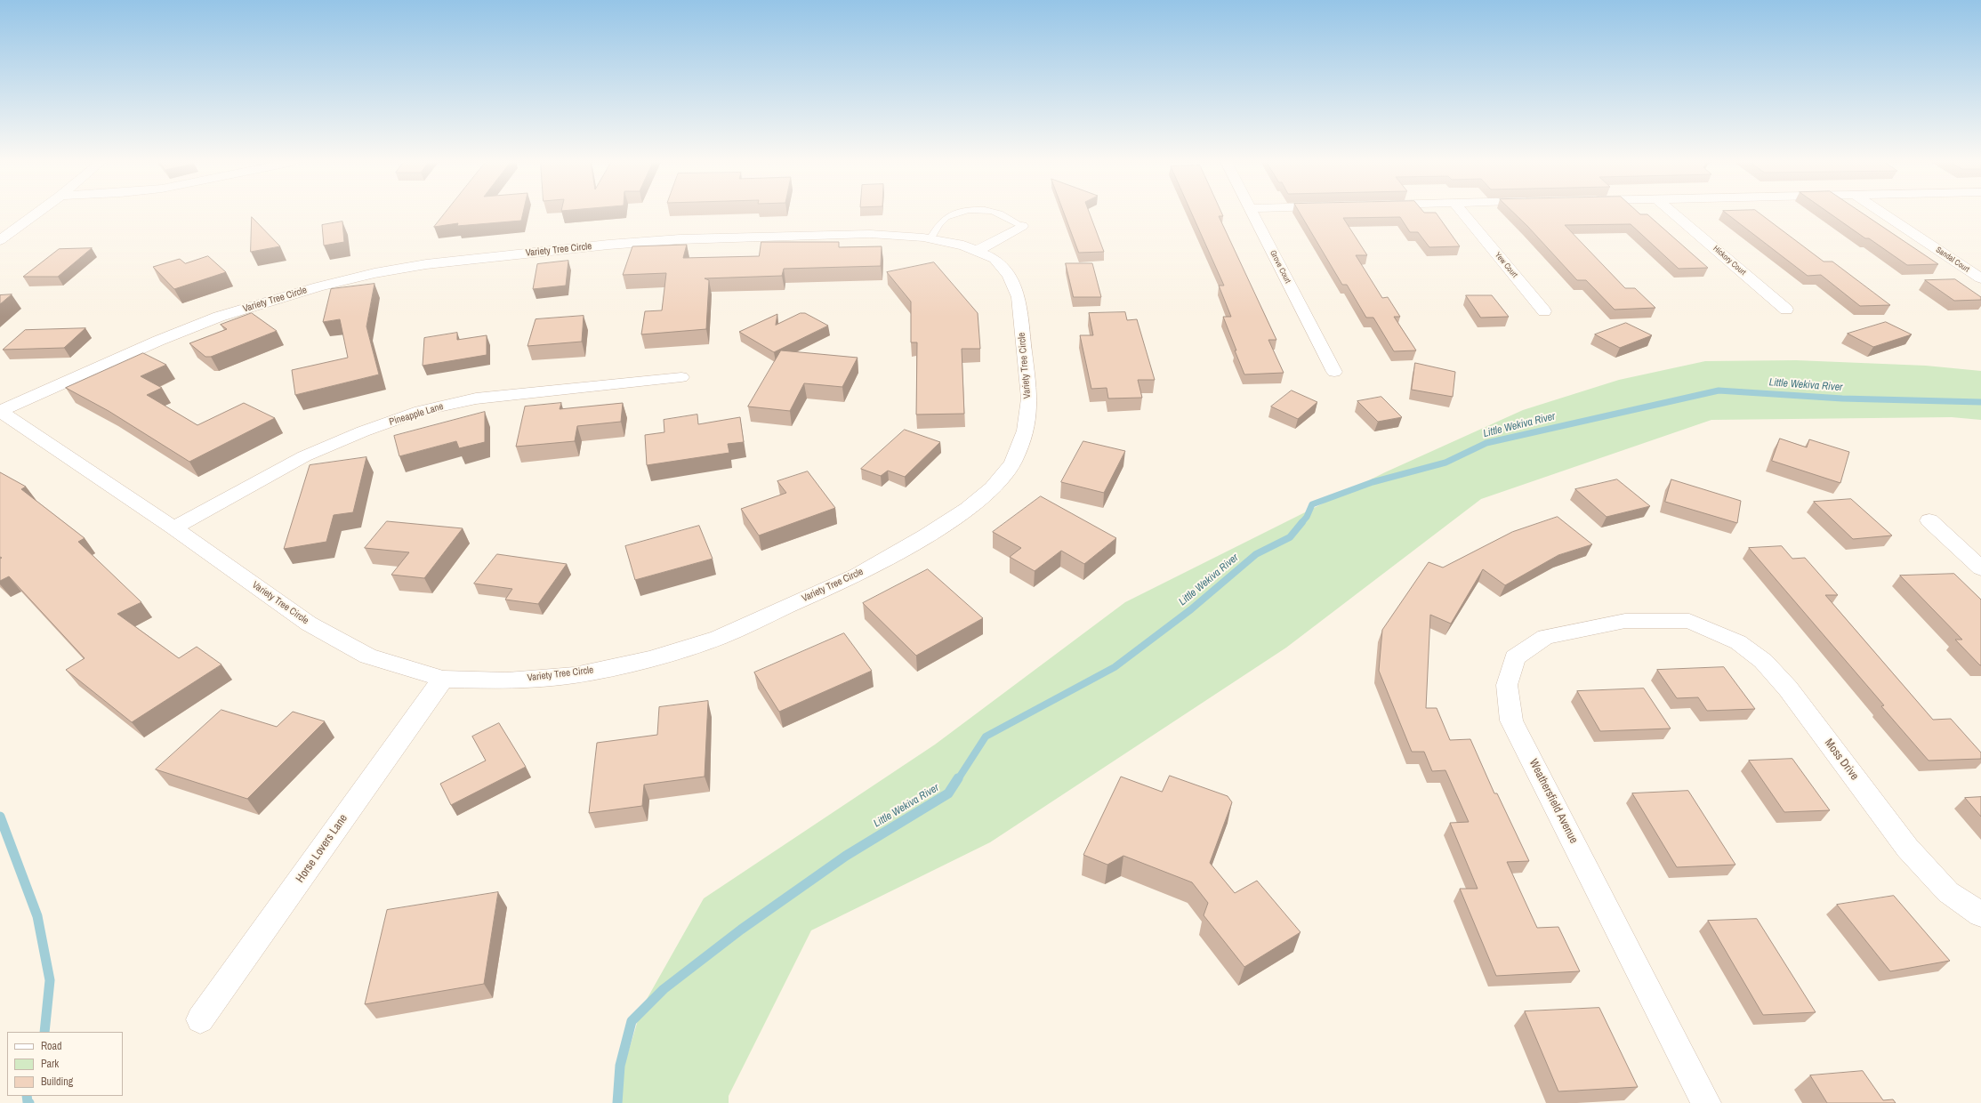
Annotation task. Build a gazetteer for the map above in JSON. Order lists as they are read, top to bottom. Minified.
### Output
{"streets":{"street":["Variety Tree Circle","Sandal Court","Hickory Court","Yew Court","Grove Court","Pineapple Lane","Moss Drive","Weathersfield Avenue","Horse Lovers Lane"]},"crossings":[["Variety Tree Circle","Pineapple Lane"],["Variety Tree Circle","Horse Lovers Lane"],["Moss Drive","Weathersfield Avenue"]],"water":["Little Wekiva River"],"legend":["Road","Park","Building"]}
